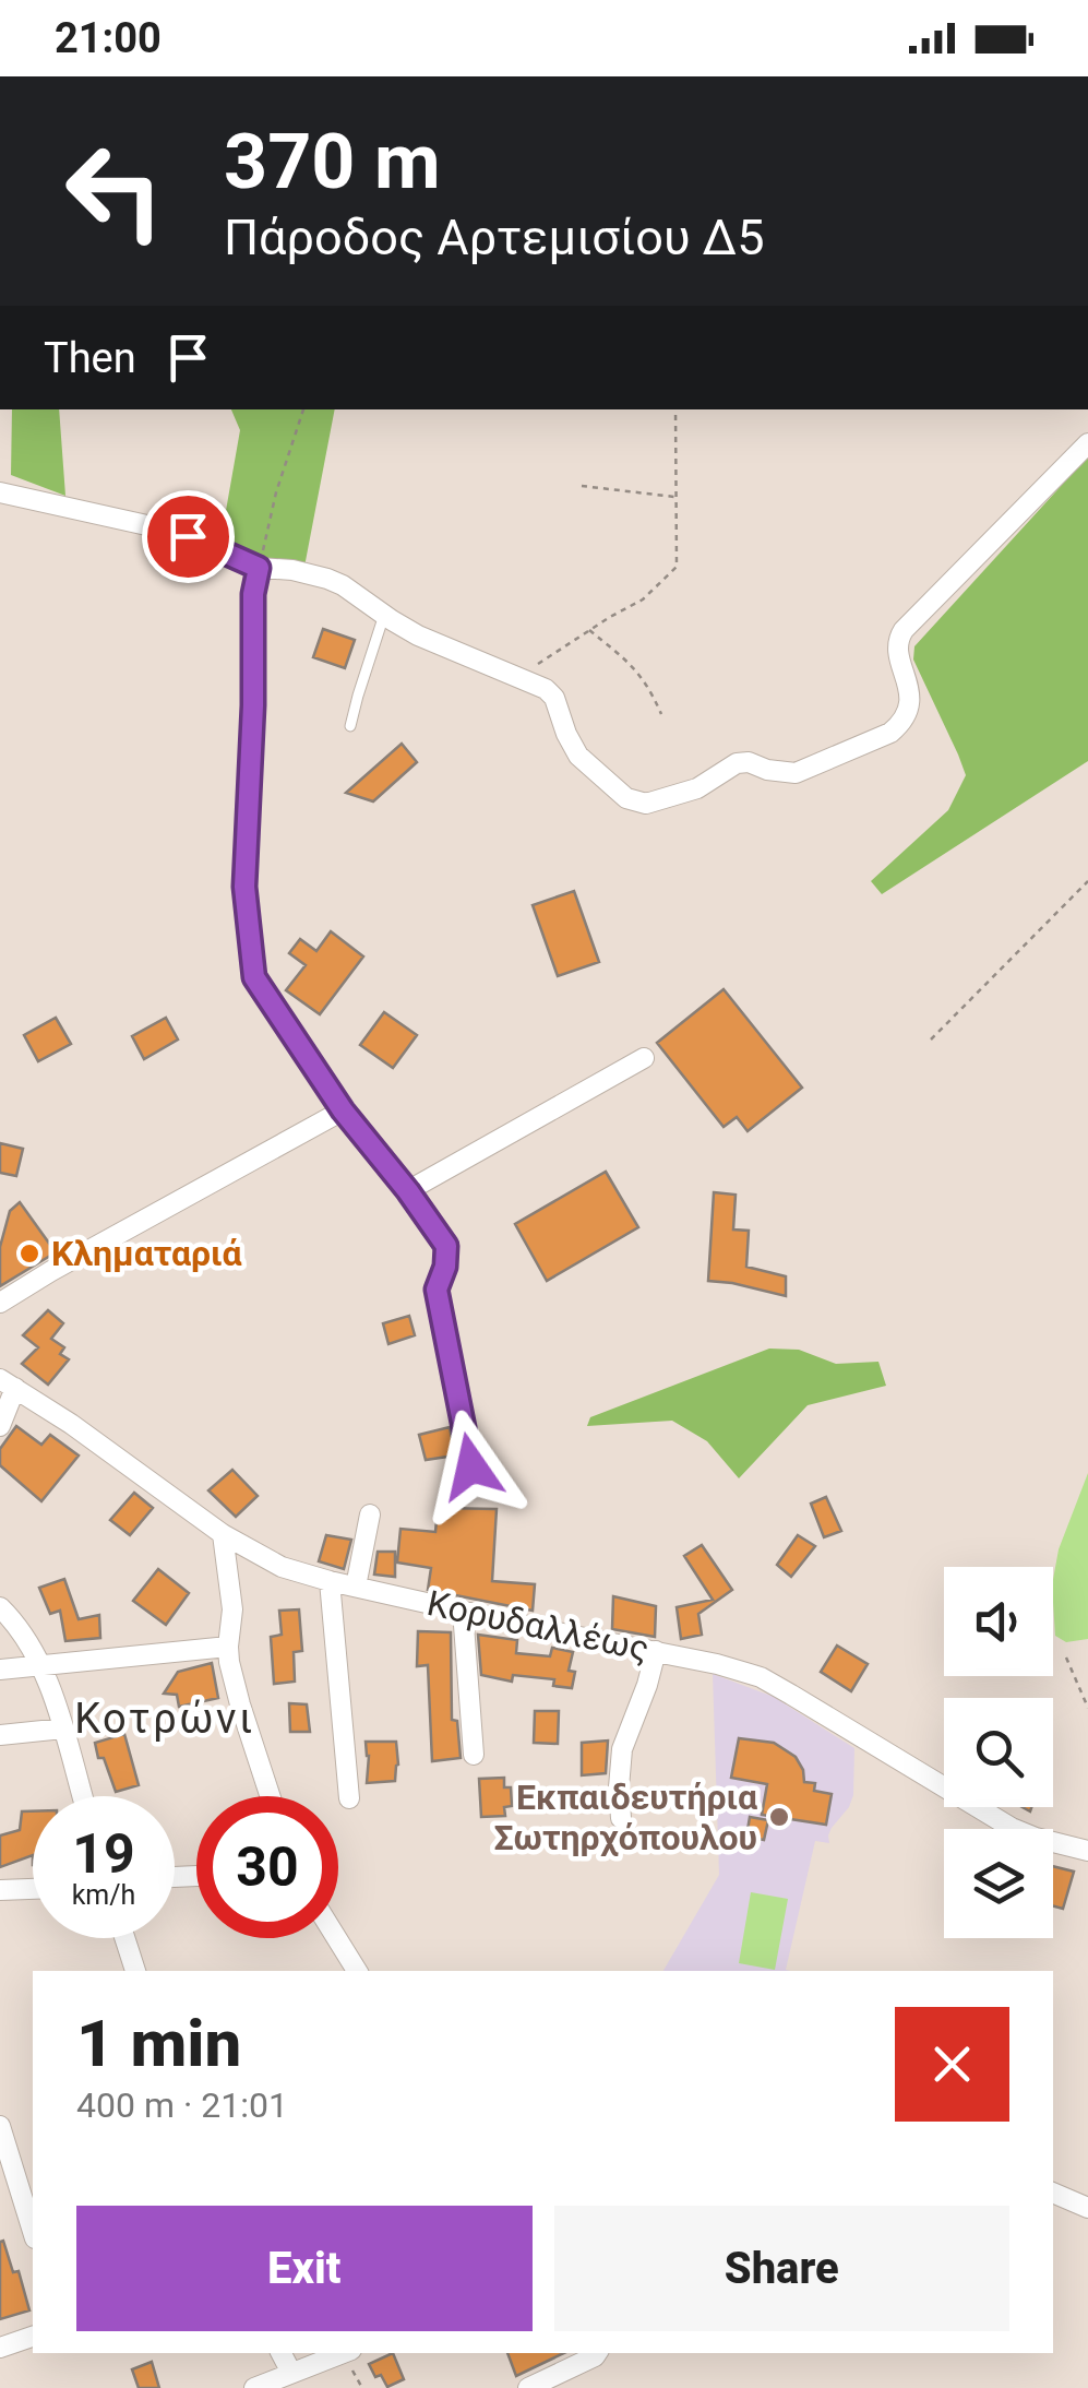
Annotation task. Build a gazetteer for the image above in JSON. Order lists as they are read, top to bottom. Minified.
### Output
{"streets":{"street":["Κορυδαλλέως"]},"districts":["Κοτρώνι"],"places":["Κληματαριά","Εκπαιδευτήρια Σωτηρχόπουλου"],"page":{"status":"21:00","turn":["370 m","Πάροδος Αρτεμισίου Δ5"],"then":"Then","speed":"19 km/h","limit":"30","heading":["1 min","400 m · 21:01"],"buttons":["Exit","Share"]}}
